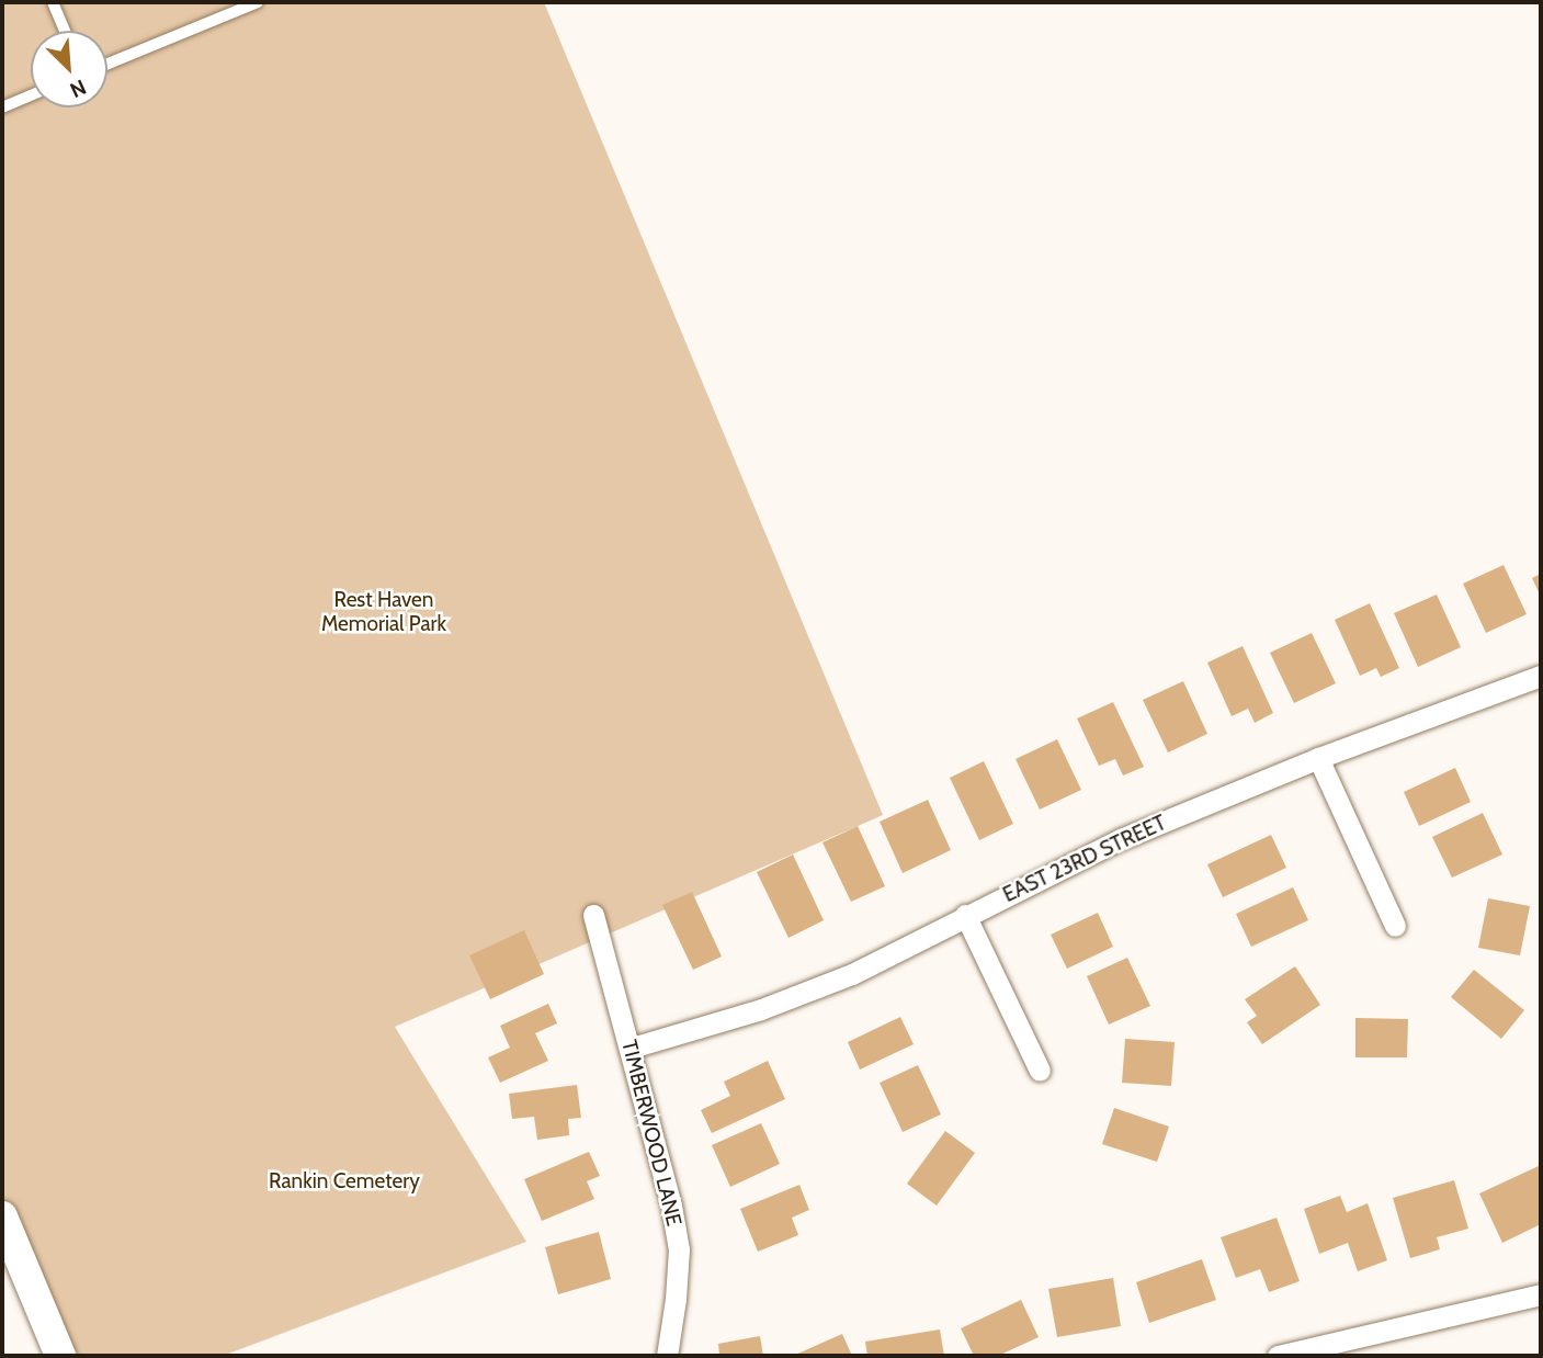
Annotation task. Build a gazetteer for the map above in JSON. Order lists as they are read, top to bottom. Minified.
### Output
{"streets":{"street":["EAST 23RD STREET","TIMBERWOOD LANE"]},"crossings":[["EAST 23RD STREET","TIMBERWOOD LANE"]],"parks":["Rest Haven Memorial Park","Rankin Cemetery"],"north":"bottom right"}
